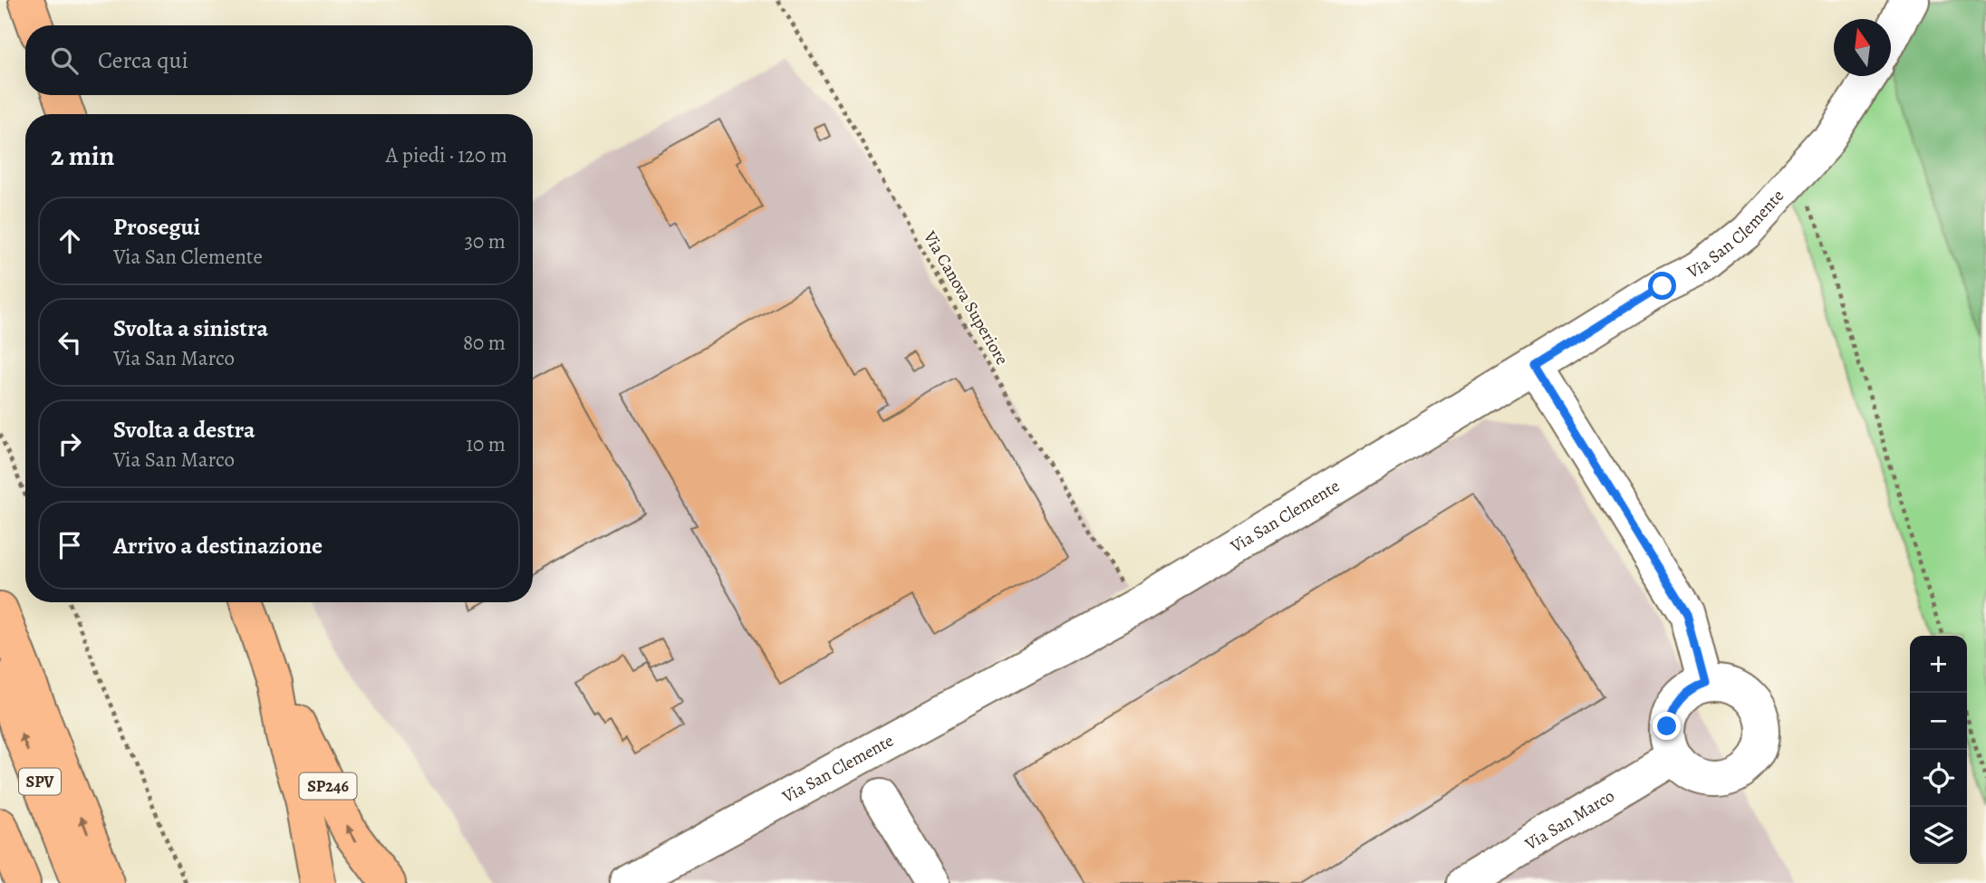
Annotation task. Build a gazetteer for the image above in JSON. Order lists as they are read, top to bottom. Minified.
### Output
{"streets":{"main road":["SPV","SP246"],"street":["Via San Clemente","Via San Marco"],"path":["Via Canova Superiore"]},"crossings":[["Via San Clemente","Via Canova Superiore"]],"north":"top","page":{"search":"Cerca qui","heading":["2 min","A piedi · 120 m"],"list":[["Prosegui","Via San Clemente","30 m"],["Svolta a sinistra","Via San Marco","80 m"],["Svolta a destra","Via San Marco","10 m"],"Arrivo a destinazione"],"map_buttons":["+","−"]}}
